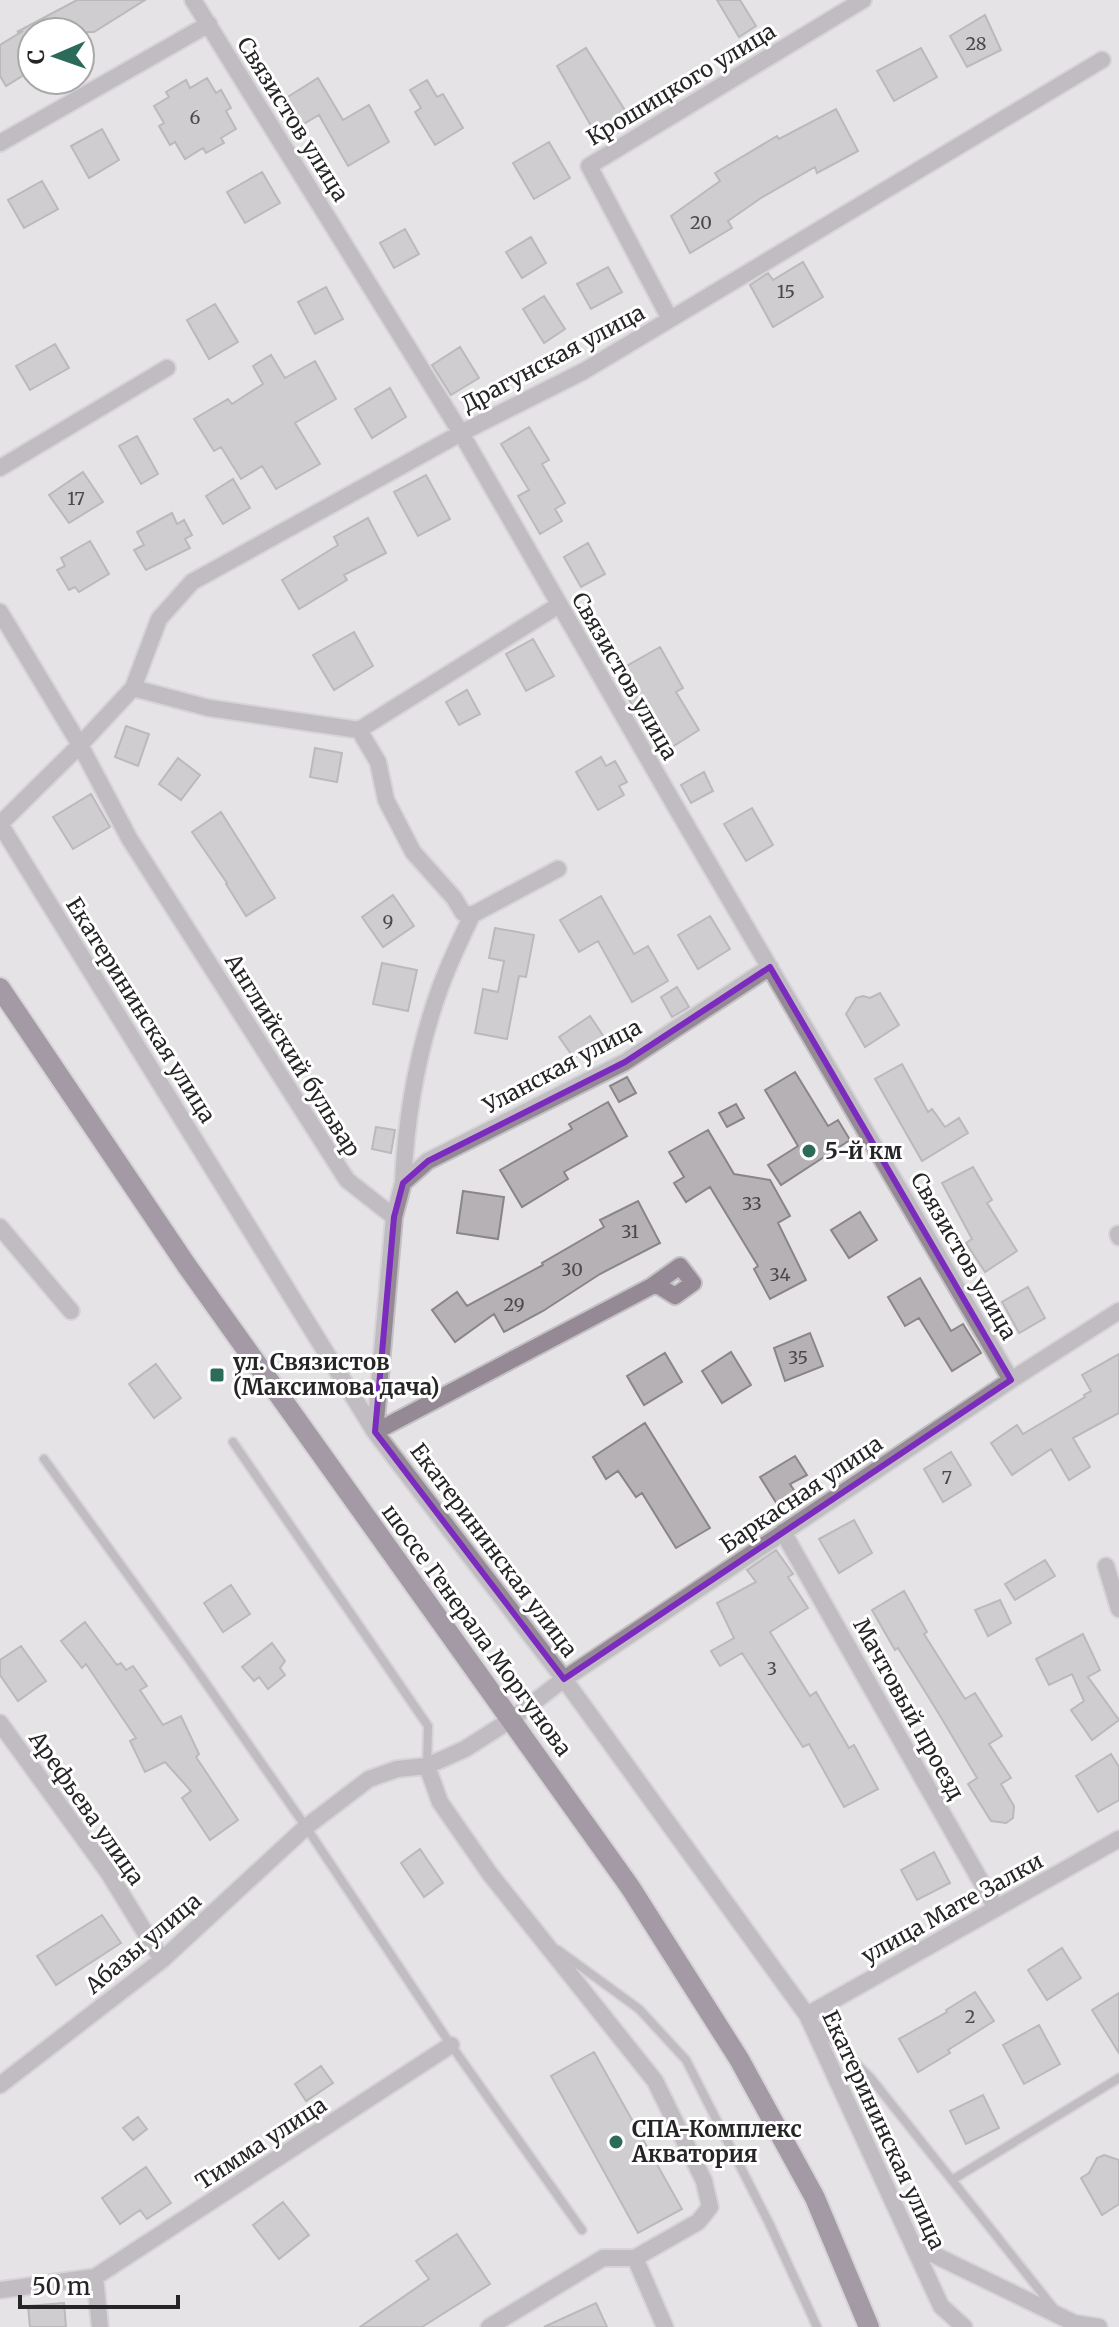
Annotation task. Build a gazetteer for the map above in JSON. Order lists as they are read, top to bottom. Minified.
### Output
{"streets":{"main road":["шоссе Генерала Моргунова"],"street":["Крошицкого улица","Связистов улица","Драгунская улица","Екатерининская улица","Английский бульвар","Уланская улица","Баркасная улица","Мачтовый проезд","Арефьева улица","улица Мате Залки","Абазы улица","Тимма улица"]},"crossings":[["Крошицкого улица","Драгунская улица"],["Связистов улица","Драгунская улица"],["Связистов улица","Уланская улица"],["Связистов улица","Баркасная улица"],["Драгунская улица","Екатерининская улица"],["Драгунская улица","Английский бульвар"],["Екатерининская улица","Баркасная улица"],["Екатерининская улица","улица Мате Залки"],["Баркасная улица","шоссе Генерала Моргунова"],["Баркасная улица","Мачтовый проезд"],["Баркасная улица","Абазы улица"],["Мачтовый проезд","улица Мате Залки"],["Арефьева улица","Абазы улица"]],"places":{"other":["5-й км","СПА-Комплекс Акватория"],"transit":["ул. Связистов (Максимова дача)"]},"house_numbers":["28","6","20","15","17","9","33","31","30","34","29","35","7","3","2"],"scale_bar":"50 m","north":"left"}
